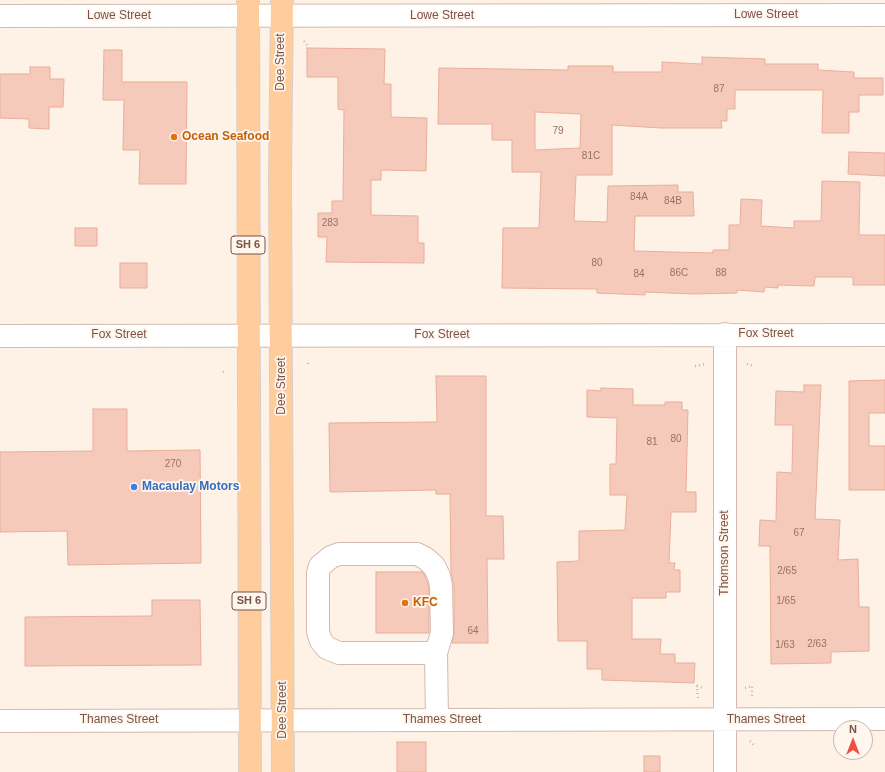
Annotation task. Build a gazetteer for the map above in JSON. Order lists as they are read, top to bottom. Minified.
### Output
{"streets":{"main road":["Dee Street","SH 6"],"street":["Lowe Street","Fox Street","Thomson Street","Thames Street"]},"crossings":[["Lowe Street","Dee Street"],["Lowe Street","SH 6"],["Dee Street","Fox Street"],["Dee Street","Thames Street"],["SH 6","Fox Street"],["SH 6","Thames Street"],["Fox Street","Thomson Street"],["Thomson Street","Thames Street"]],"places":["Ocean Seafood","Macaulay Motors","KFC"],"house_numbers":["87","79","81C","84A","84B","283","80","86C","88","84","80","81","270","67","2/65","1/65","64","2/63","1/63"],"north":"top"}
